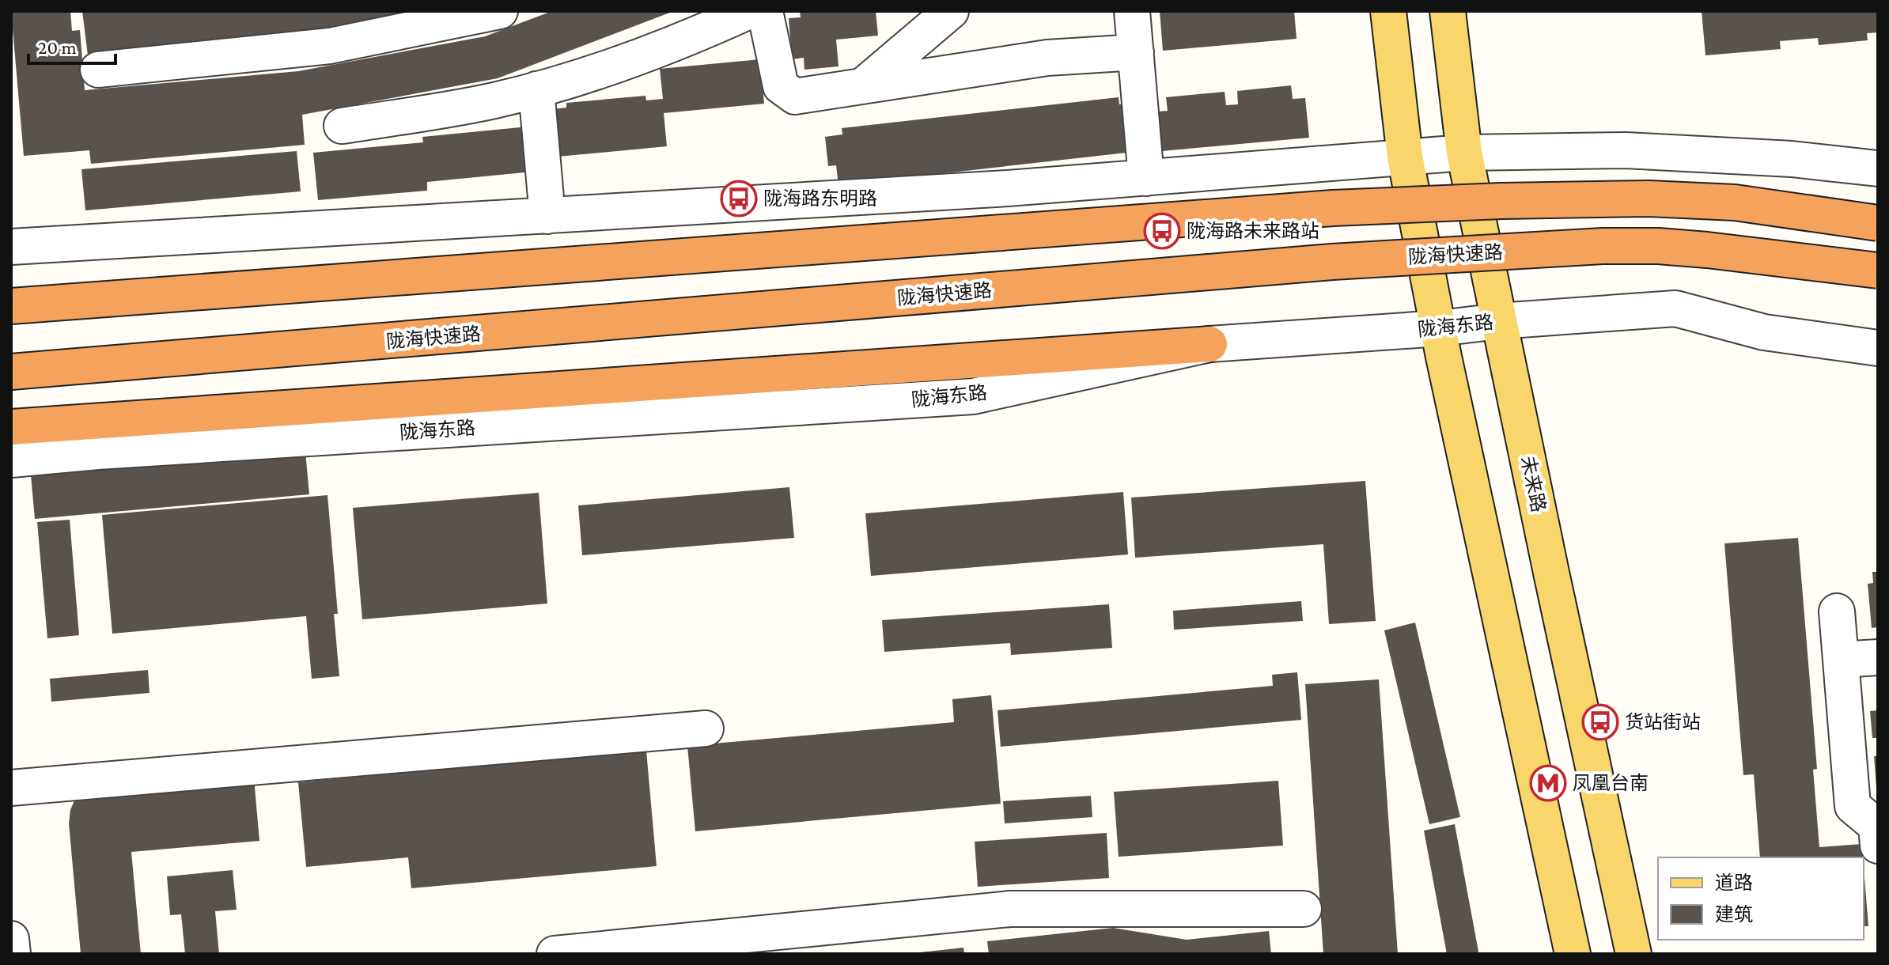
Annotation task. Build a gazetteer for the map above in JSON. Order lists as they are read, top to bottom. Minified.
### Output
{"streets":{"highway":["陇海快速路"],"main road":["未来路"],"street":["陇海东路"]},"crossings":[["陇海东路","未来路"]],"places":{"bus stop":["陇海路东明路","陇海路未来路站","货站街站"],"metro station":["凤凰台南"]},"legend":["道路","建筑"],"scale_bar":"20 m"}
